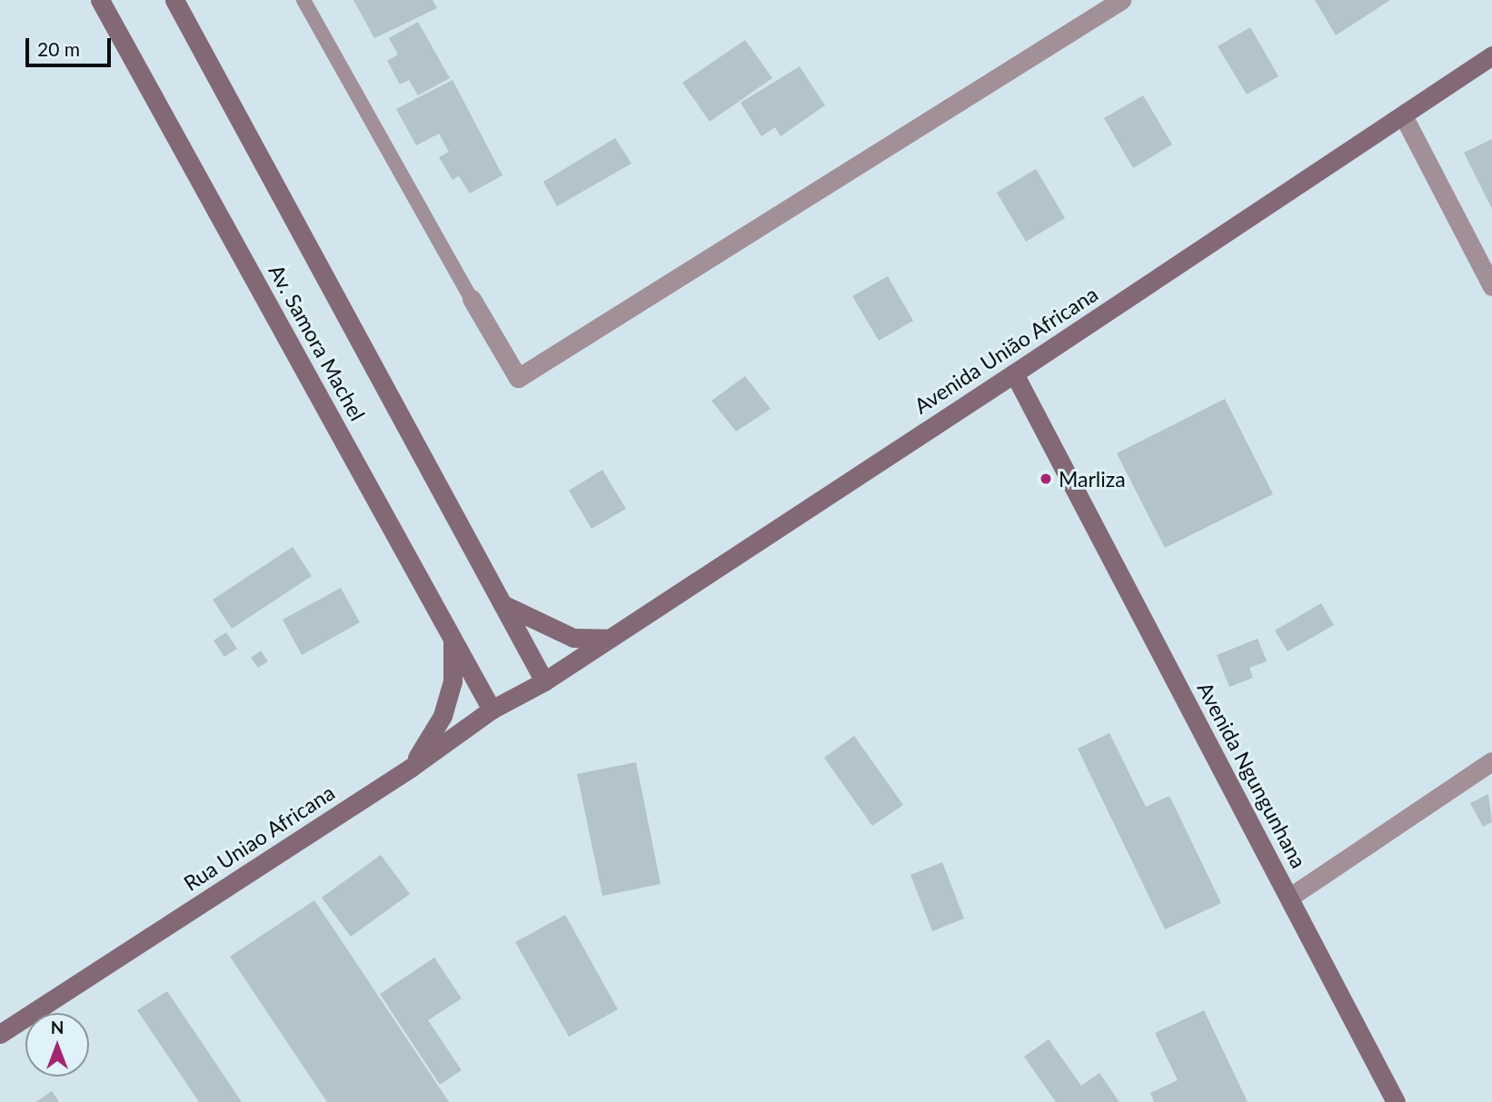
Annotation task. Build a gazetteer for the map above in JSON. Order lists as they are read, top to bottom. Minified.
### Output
{"streets":{"main road":["Av. Samora Machel","Avenida União Africana","Avenida Ngungunhana","Rua Uniao Africana"]},"crossings":[["Av. Samora Machel","Avenida União Africana"],["Av. Samora Machel","Rua Uniao Africana"],["Avenida União Africana","Avenida Ngungunhana"],["Avenida União Africana","Rua Uniao Africana"]],"places":["Marliza"],"scale_bar":"20 m","north":"top"}
